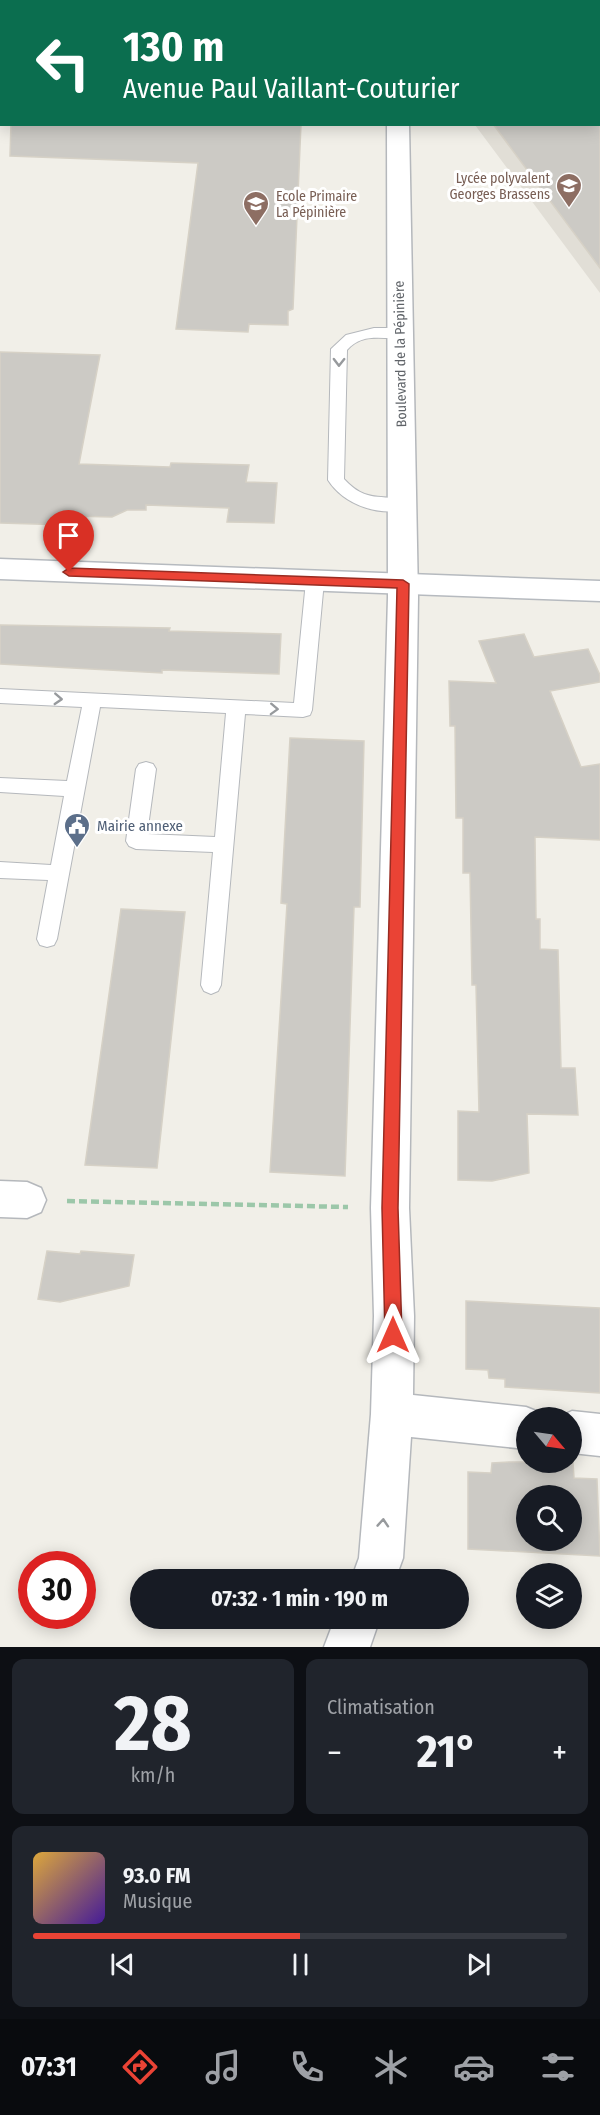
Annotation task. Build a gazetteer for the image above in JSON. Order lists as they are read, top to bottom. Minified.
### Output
{"streets":{"street":["Boulevard de la Pépinière"]},"places":{"school or university":["Lycée polyvalent Georges Brassens","Ecole Primaire La Pépinière"],"public building":["Mairie annexe"]},"north":"bottom right","page":{"turn":["130 m","Avenue Paul Vaillant-Couturier"],"limit":"30","trip":"07:32 · 1 min · 190 m","tile":[["28","km/h"],"Climatisation"],"heat":["−","21°","+"],"song":["93.0 FM","Musique"],"tabs":"07:31"}}
